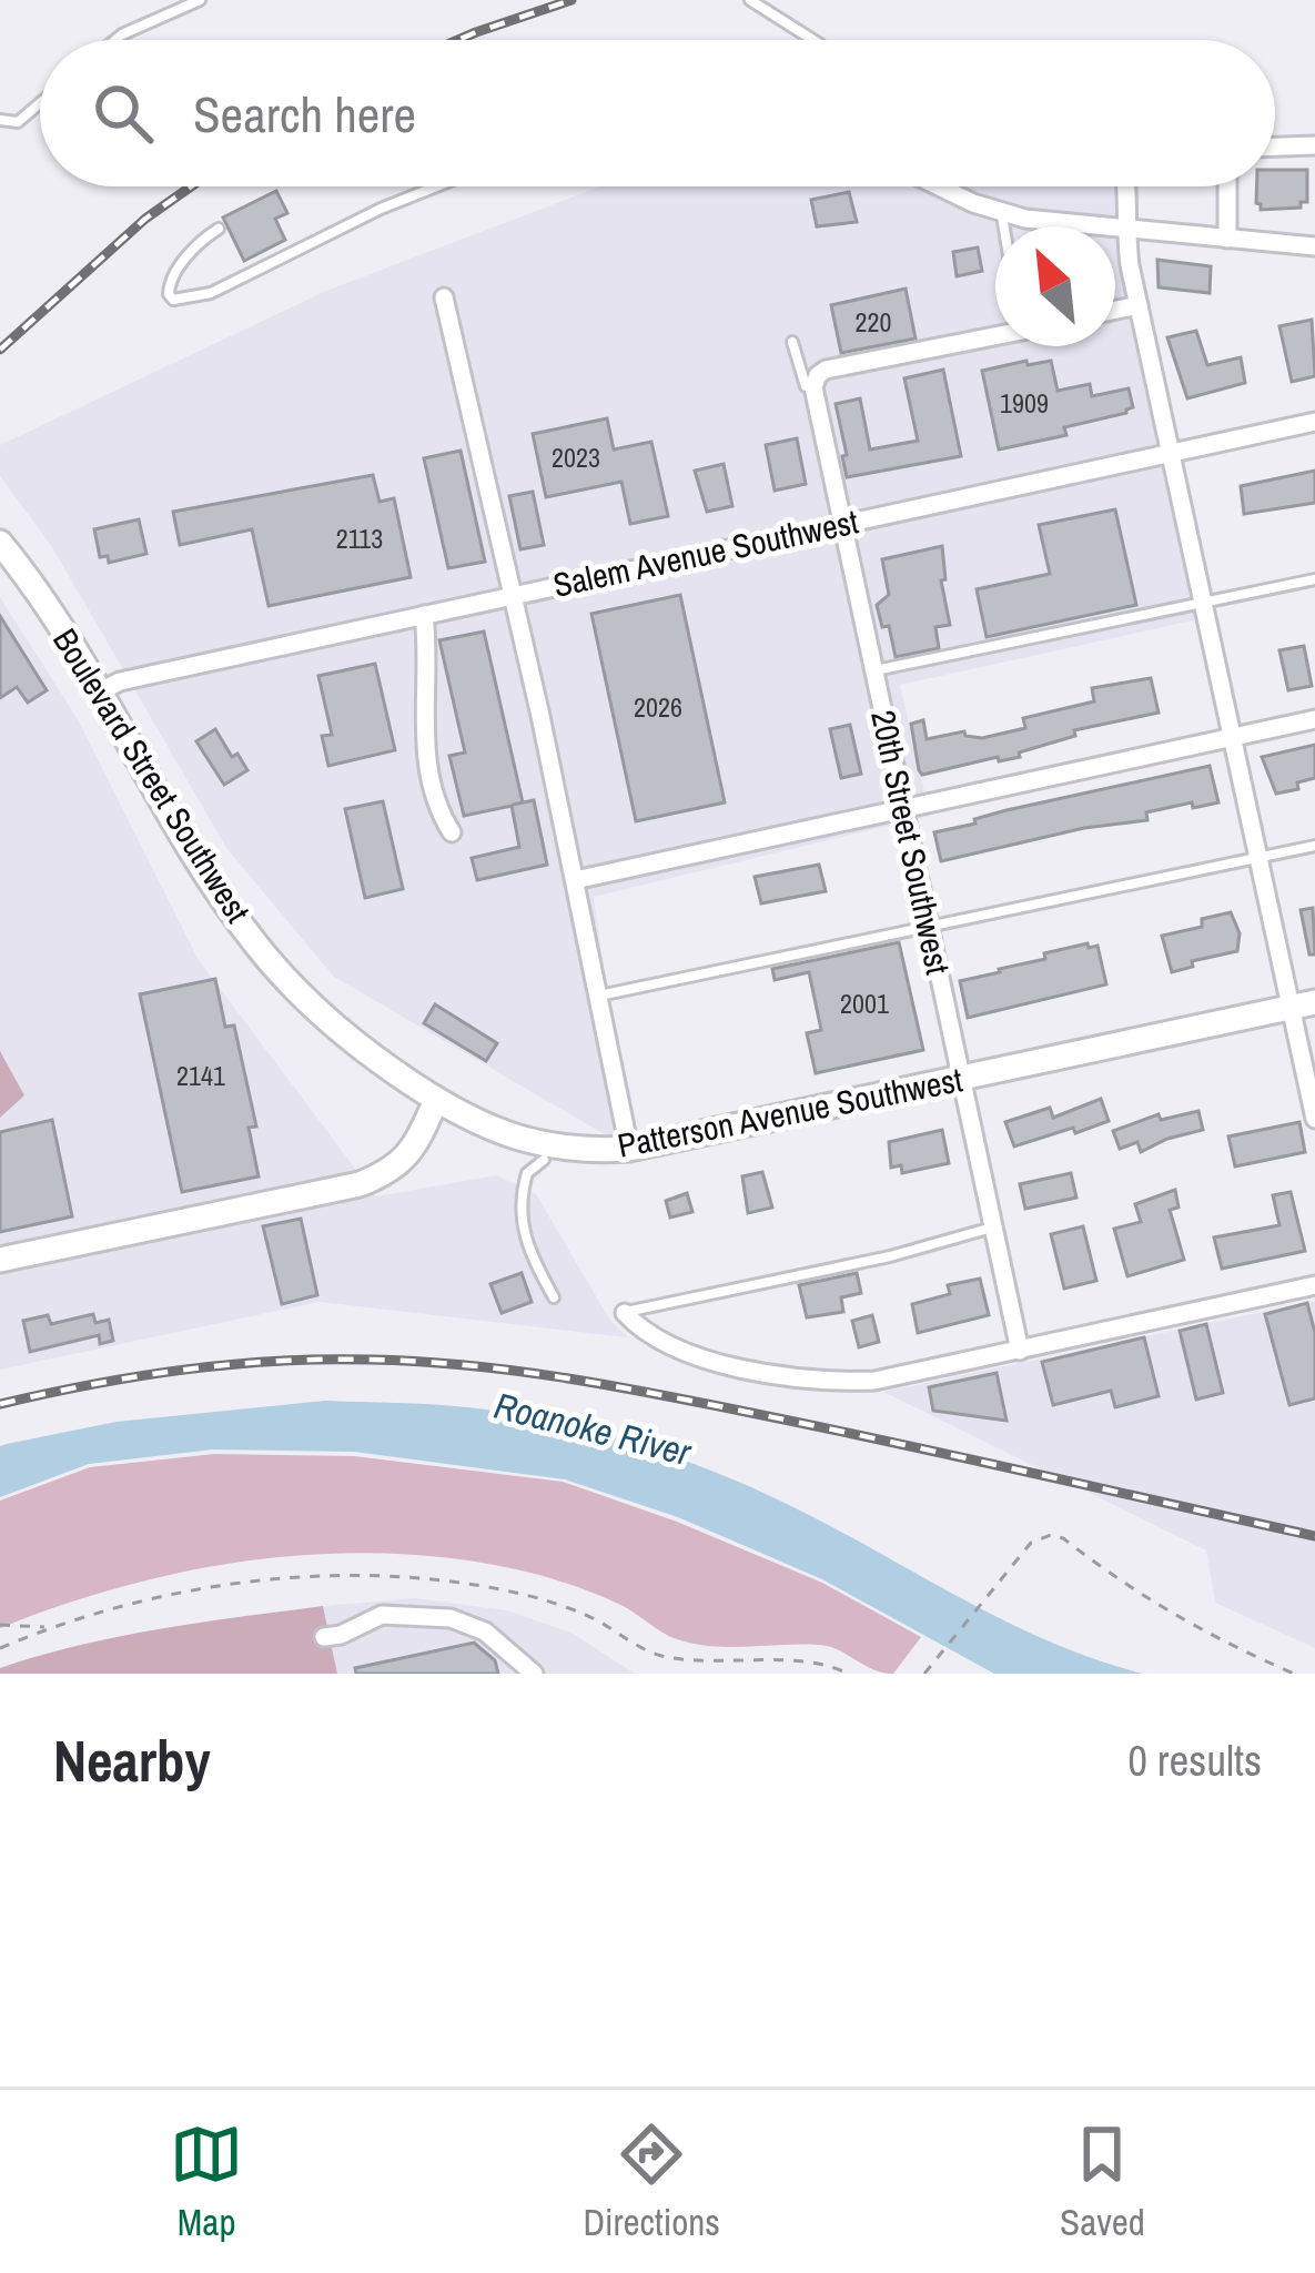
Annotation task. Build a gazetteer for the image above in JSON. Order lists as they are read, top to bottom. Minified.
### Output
{"streets":{"main road":["Boulevard Street Southwest","Patterson Avenue Southwest"],"street":["Salem Avenue Southwest","20th Street Southwest"]},"crossings":[["Salem Avenue Southwest","Boulevard Street Southwest"],["Salem Avenue Southwest","20th Street Southwest"],["Boulevard Street Southwest","Patterson Avenue Southwest"],["20th Street Southwest","Patterson Avenue Southwest"]],"water":["Roanoke River"],"house_numbers":["220","1909","2023","2113","2026","2001","2141"],"north":"top left","page":{"search":"Search here","heading":["Nearby","0 results"],"nav":["Map","Directions","Saved"]}}
